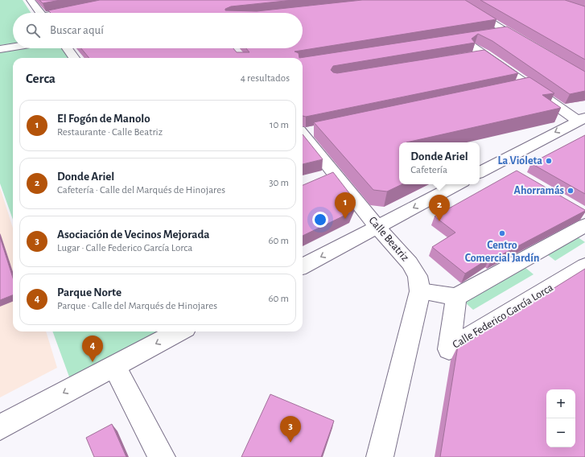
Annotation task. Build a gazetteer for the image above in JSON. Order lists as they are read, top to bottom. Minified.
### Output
{"streets":{"street":["Calle Beatriz","Calle Federico García Lorca"]},"places":["La Violeta","Ahorramás","Centro Comercial Jardín"],"page":{"search":"Buscar aquí","heading":["Cerca","4 resultados"],"list":[{"mark":"1","name":"El Fogón de Manolo","note":"Restaurante · Calle Beatriz","value":"10 m"},{"mark":"2","name":"Donde Ariel","note":"Cafetería · Calle del Marqués de Hinojares","value":"30 m"},{"mark":"3","name":"Asociación de Vecinos Mejorada","note":"Lugar · Calle Federico García Lorca","value":"60 m"},{"mark":"4","name":"Parque Norte","note":"Parque · Calle del Marqués de Hinojares","value":"60 m"}],"popup":["Donde Ariel","Cafetería"],"pins":["1","2","4","3"],"map_buttons":["+","−"]}}
